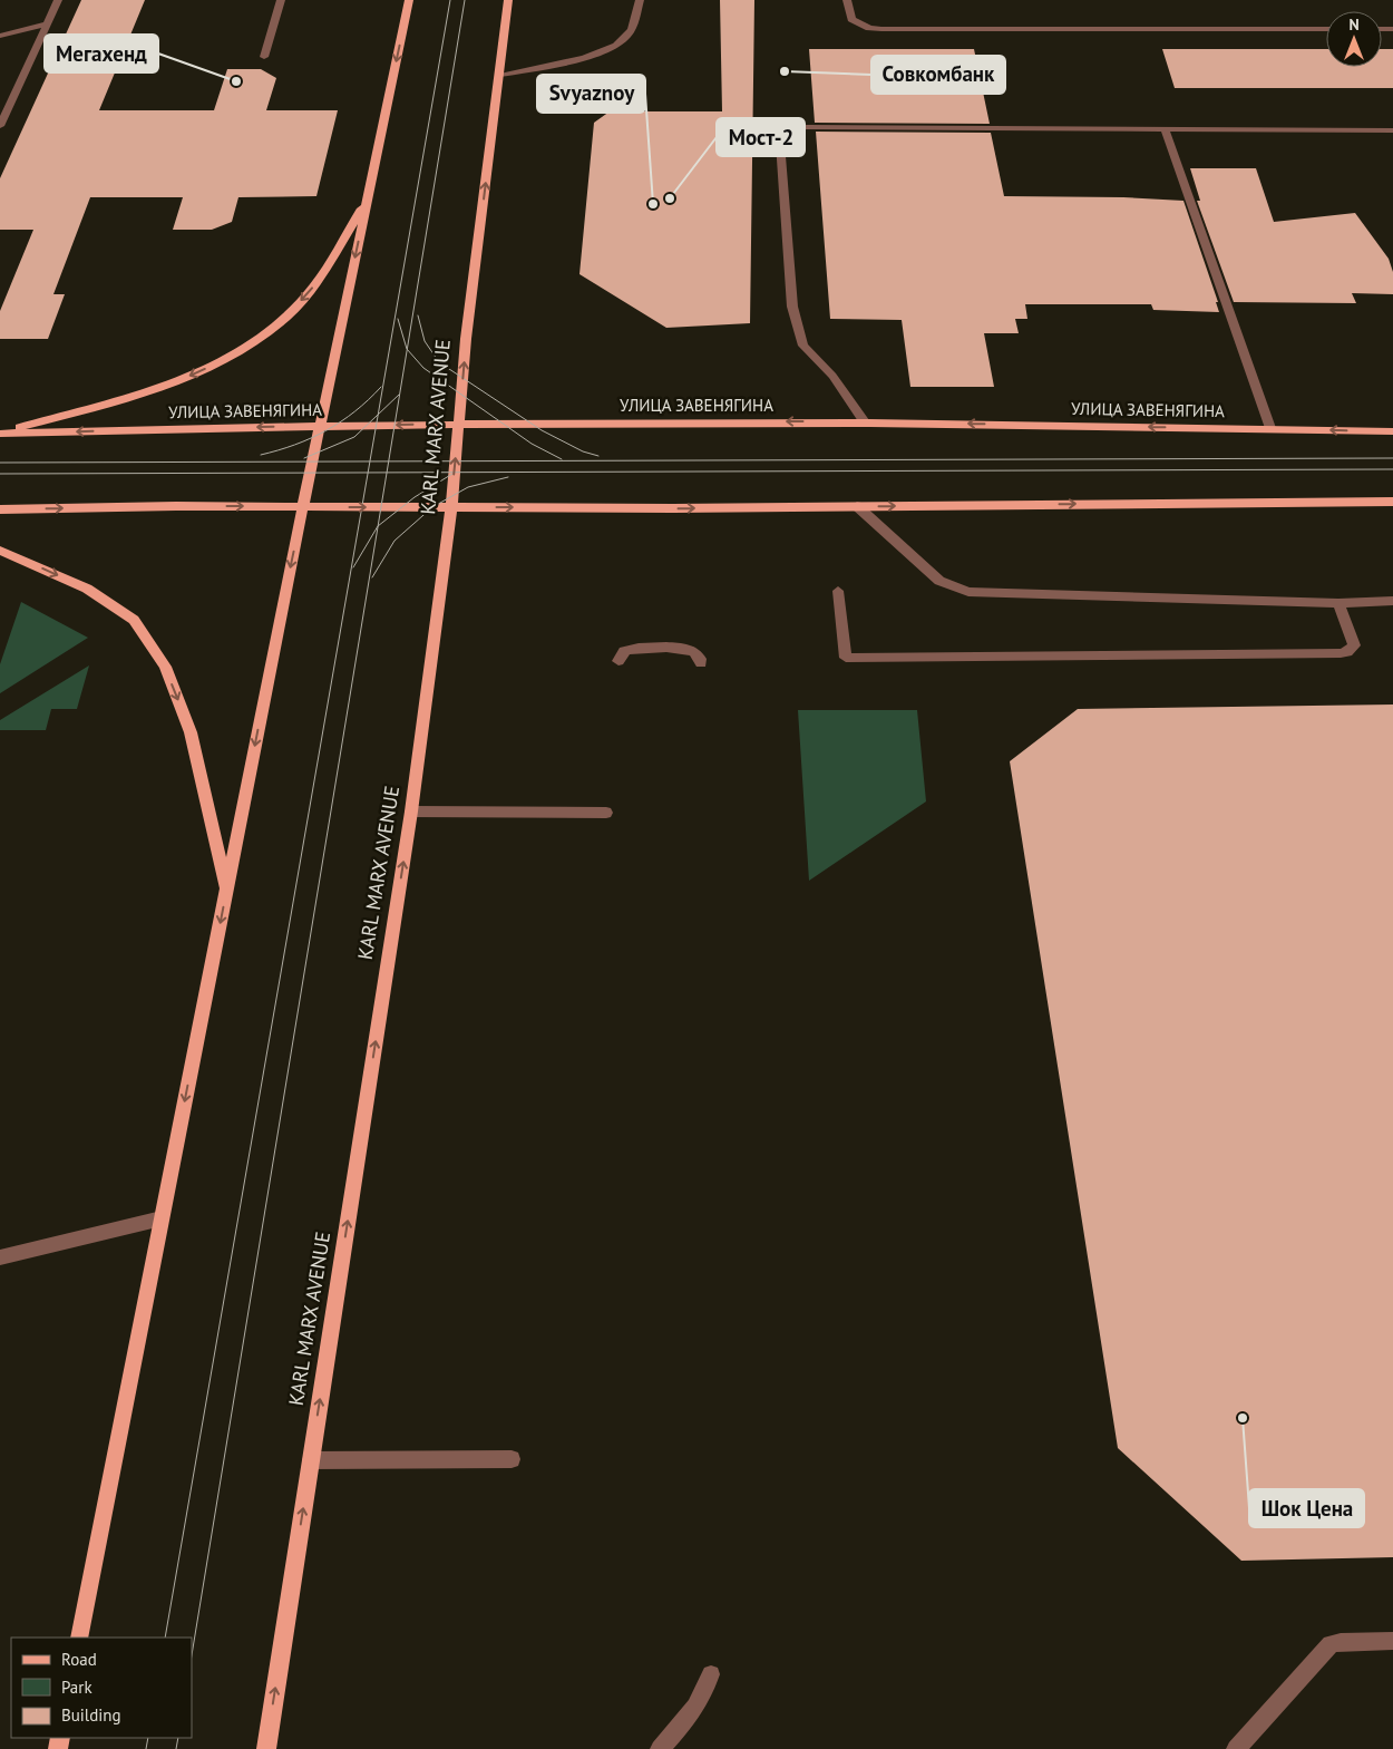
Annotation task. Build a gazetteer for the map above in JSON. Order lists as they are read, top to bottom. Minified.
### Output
{"streets":{"main road":["УЛИЦА ЗАВЕНЯГИНА","KARL MARX AVENUE"]},"crossings":[["УЛИЦА ЗАВЕНЯГИНА","KARL MARX AVENUE"]],"one_way":["KARL MARX AVENUE"],"places":["Совкомбанк","Мегахенд","Мост-2","Svyaznoy","Шок Цена"],"legend":["Road","Park","Building"],"north":"top"}
